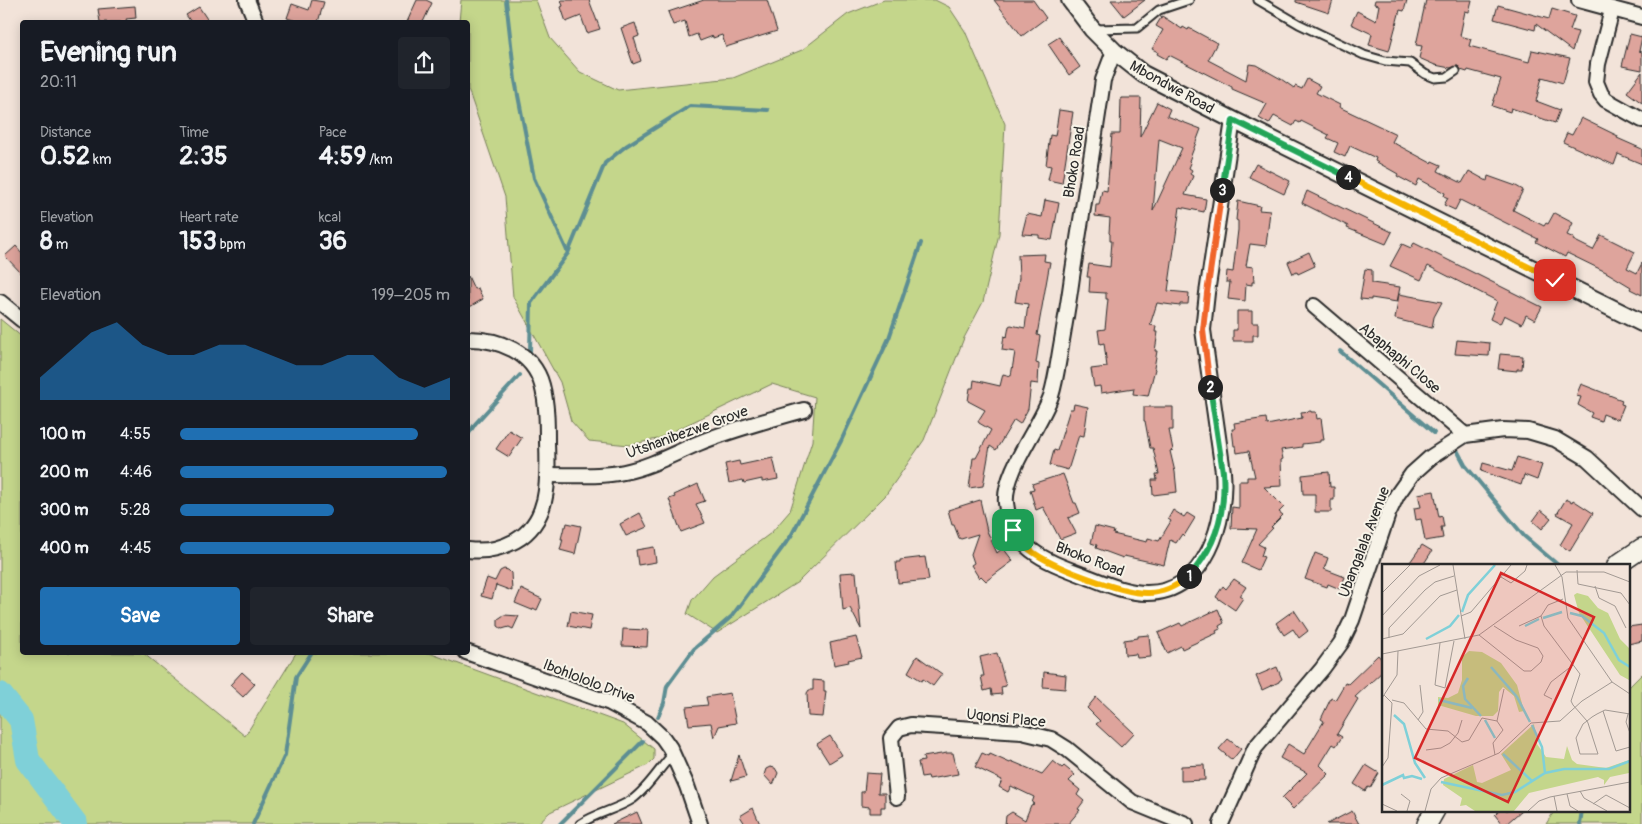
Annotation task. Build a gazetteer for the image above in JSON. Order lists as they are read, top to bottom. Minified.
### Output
{"streets":{"street":["Mbondwe Road","Bhoko Road","Abaphaphi Close","Utshanibezwe Grove","Ubangalala Avenue","Ibohlololo Drive","Uqonsi Place"]},"crossings":[["Mbondwe Road","Bhoko Road"],["Abaphaphi Close","Ubangalala Avenue"]],"page":{"heading":["Evening run","20:11"],"stats":[["Distance","0.52 km"],["Time","2:35"],["Pace","4:59 /km"],["Elevation","8 m"],["Heart rate","153 bpm"],["kcal","36"]],"pins":["4","3","2","1"],"chart":["Elevation","199–205 m"],"list":[{"name":"100 m","note":"4:55"},{"name":"200 m","note":"4:46"},{"name":"300 m","note":"5:28"},{"name":"400 m","note":"4:45"}],"buttons":["Save","Share"]}}
